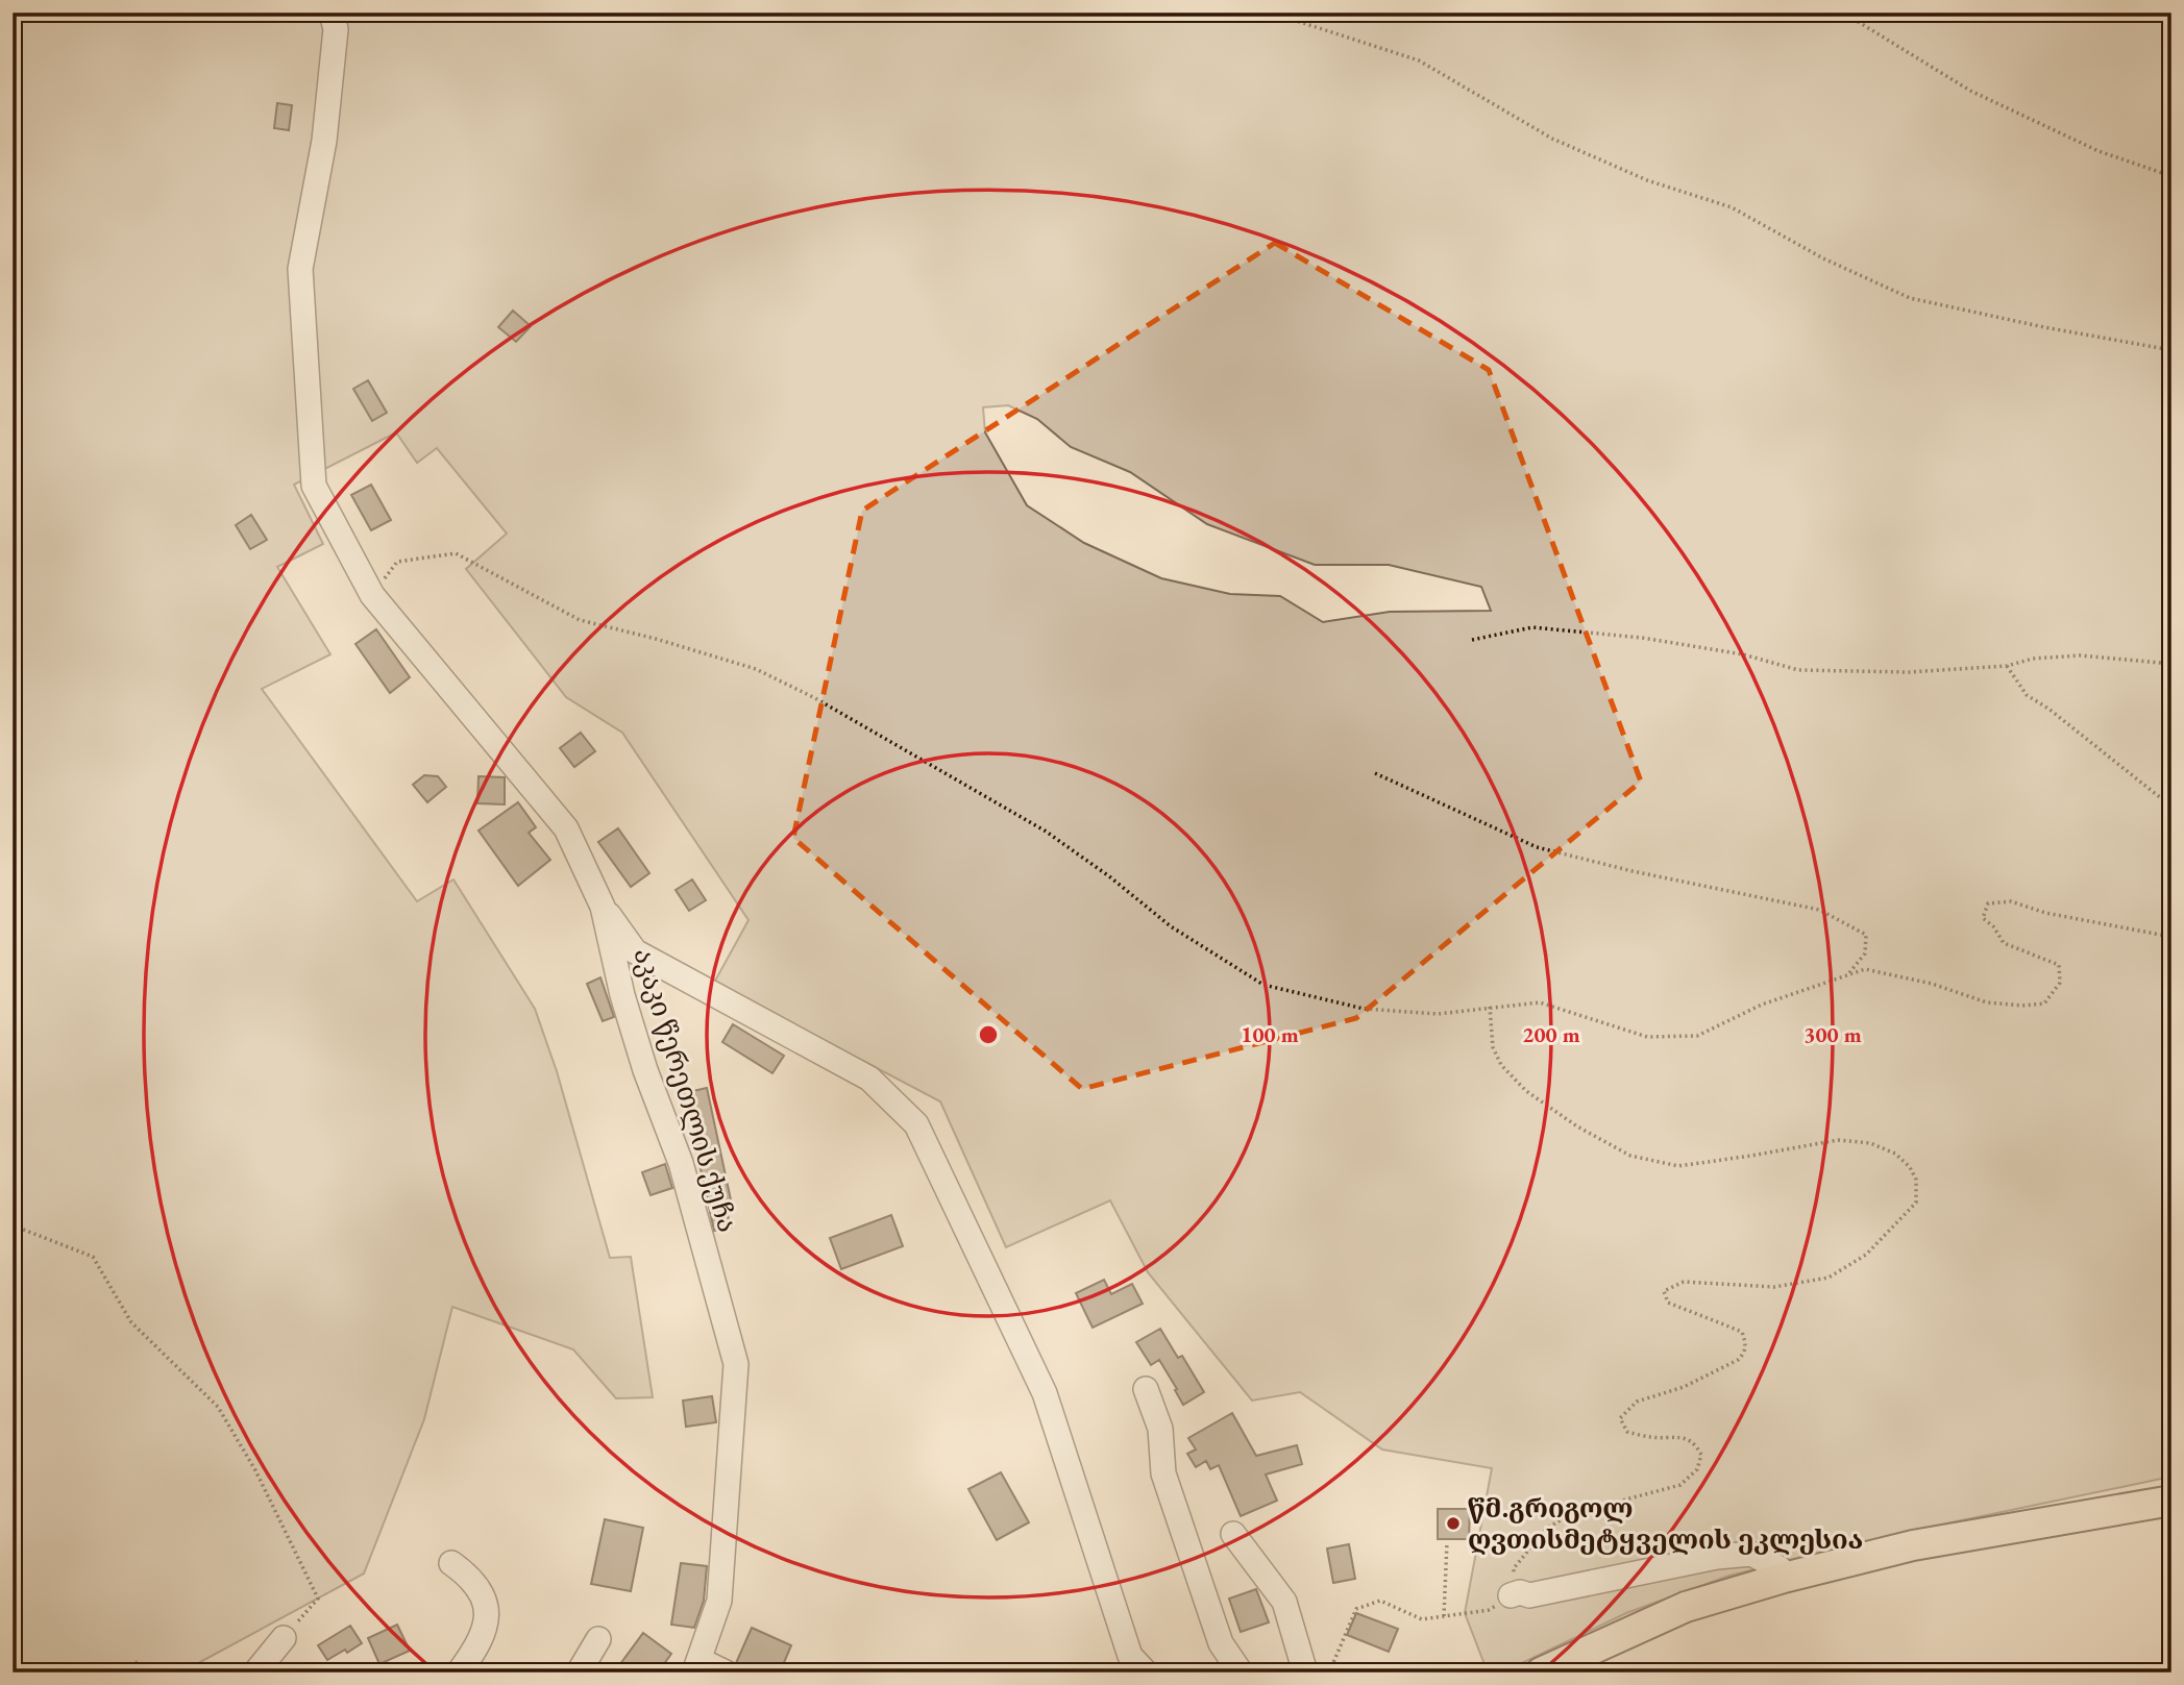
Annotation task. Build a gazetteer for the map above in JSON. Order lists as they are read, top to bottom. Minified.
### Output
{"streets":{"street":["აკაკი წერეთლის ქუჩა"]},"places":["წმ.გრიგოლ ღვთისმეტყველის ეკლესია"],"rings":["100 m","200 m","300 m"]}
